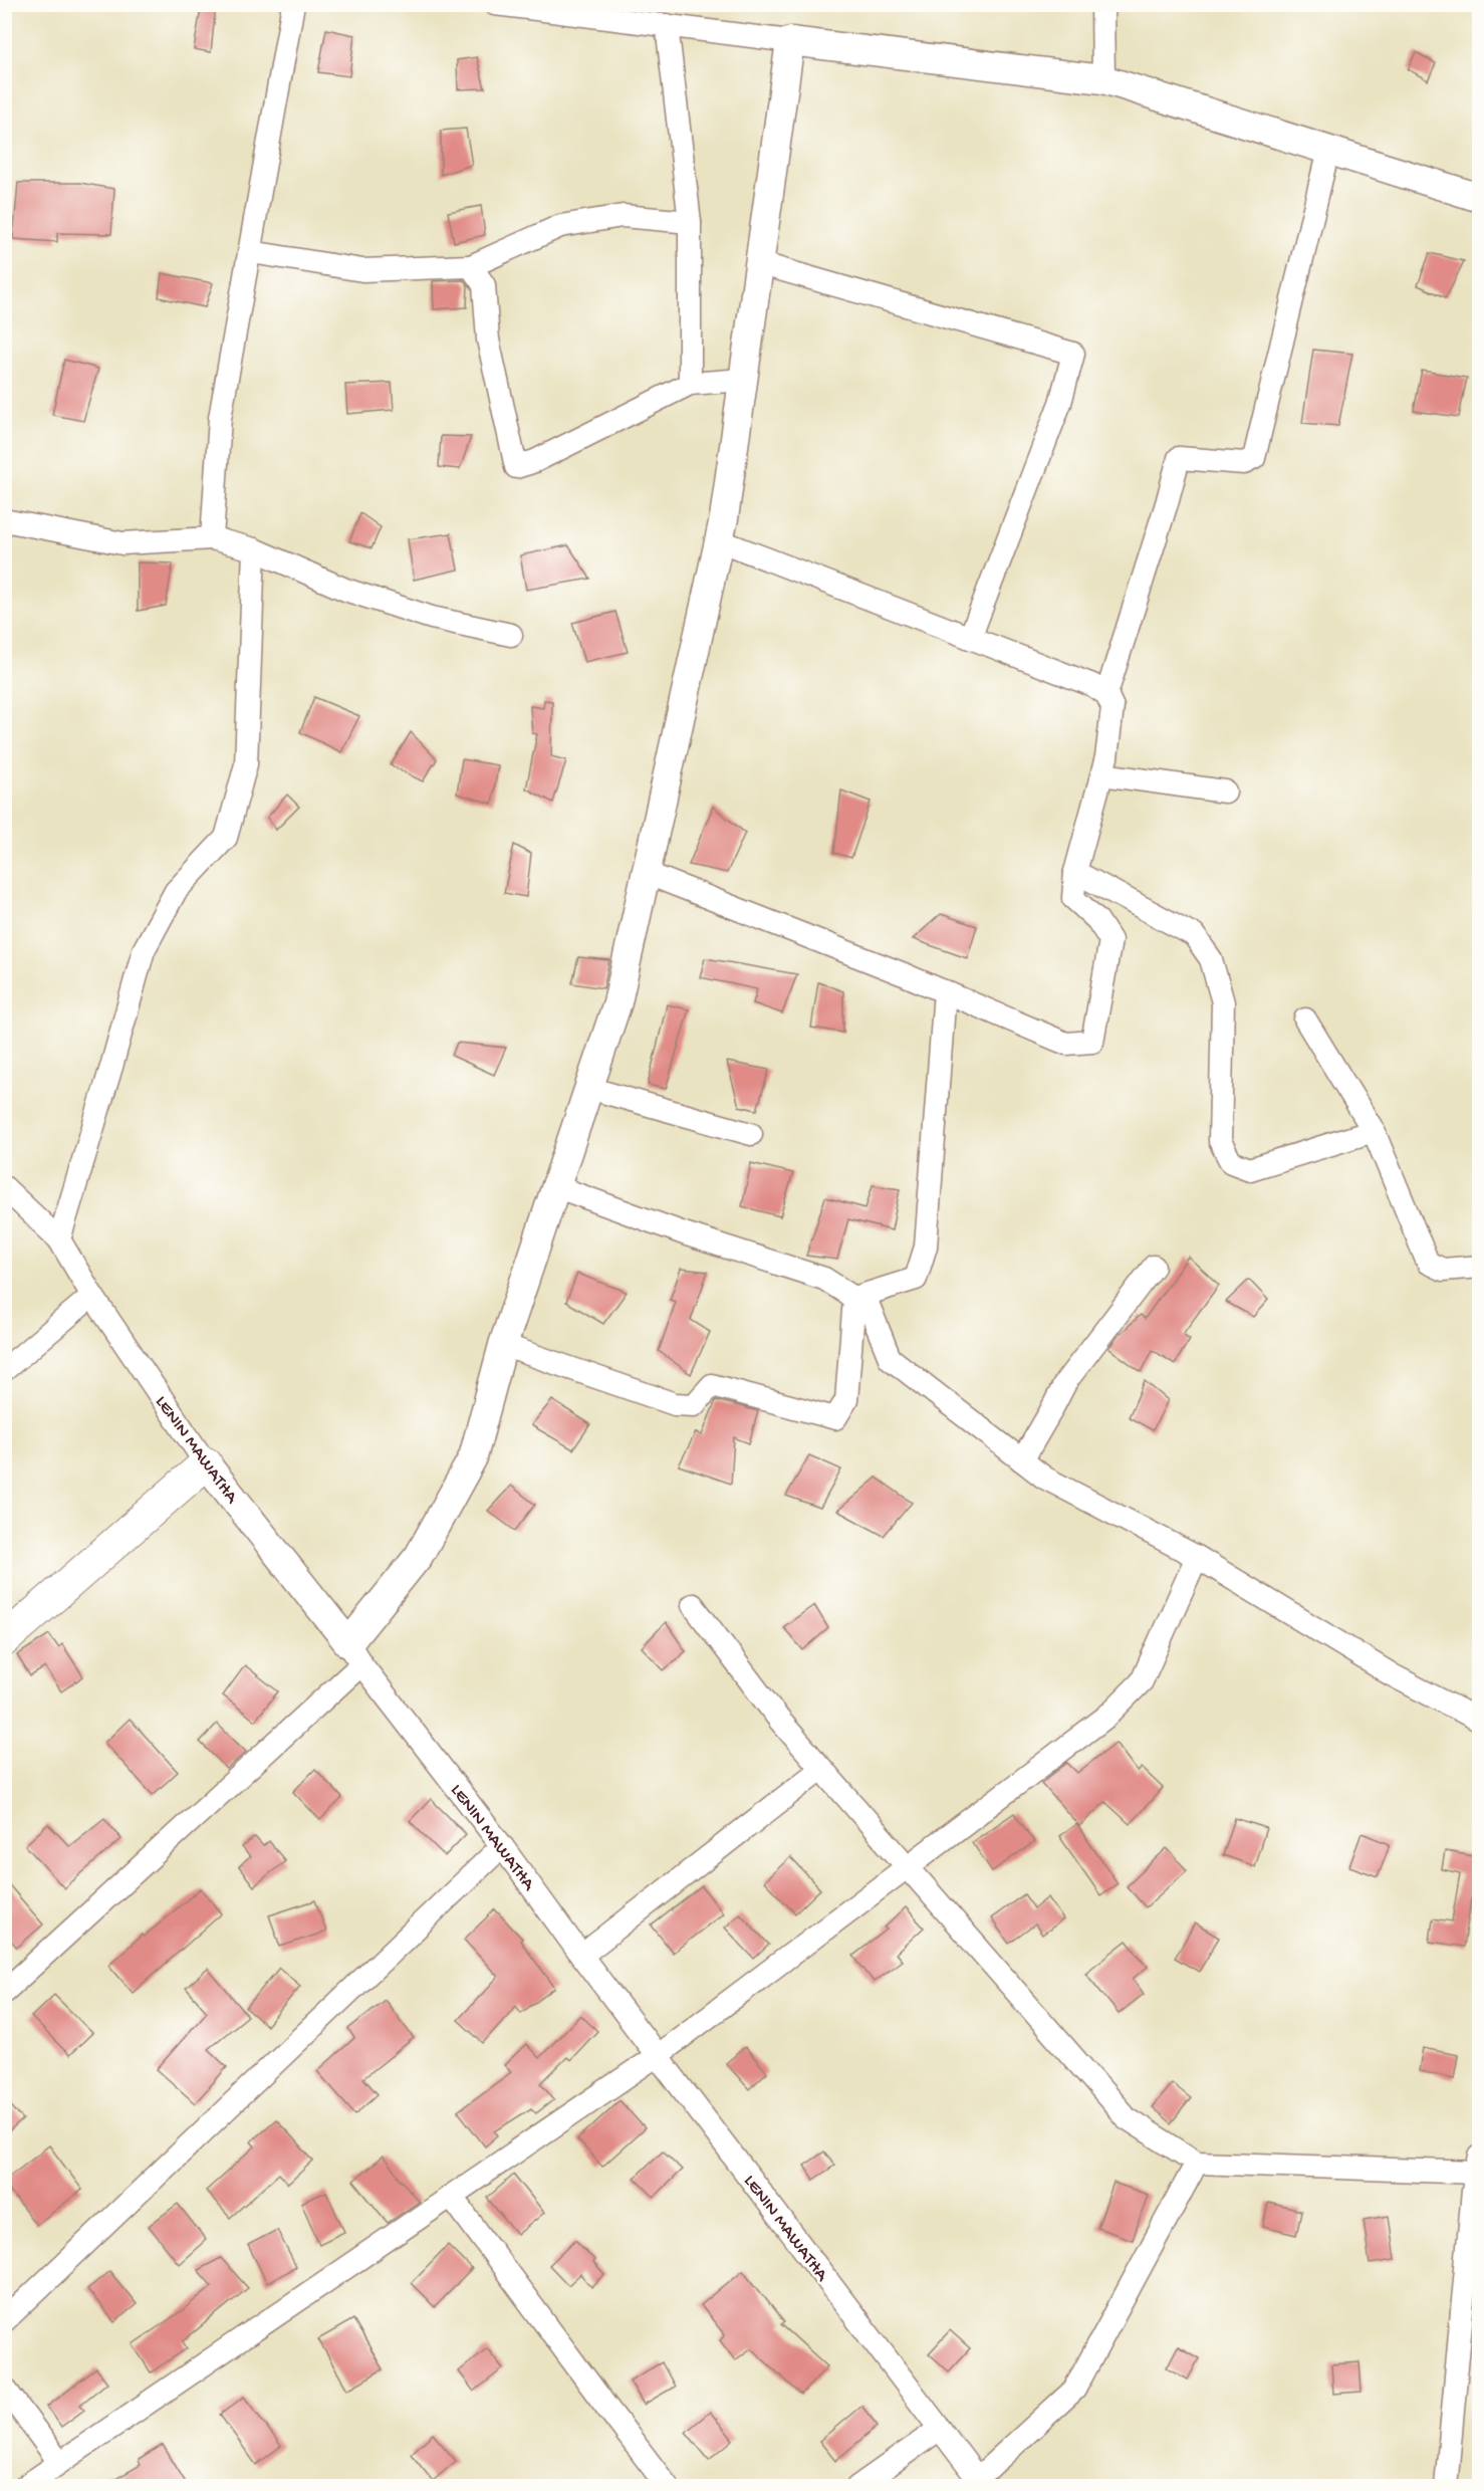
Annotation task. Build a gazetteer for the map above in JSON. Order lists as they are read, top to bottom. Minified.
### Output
{"streets":{"street":["LENIN MAWATHA"]}}
